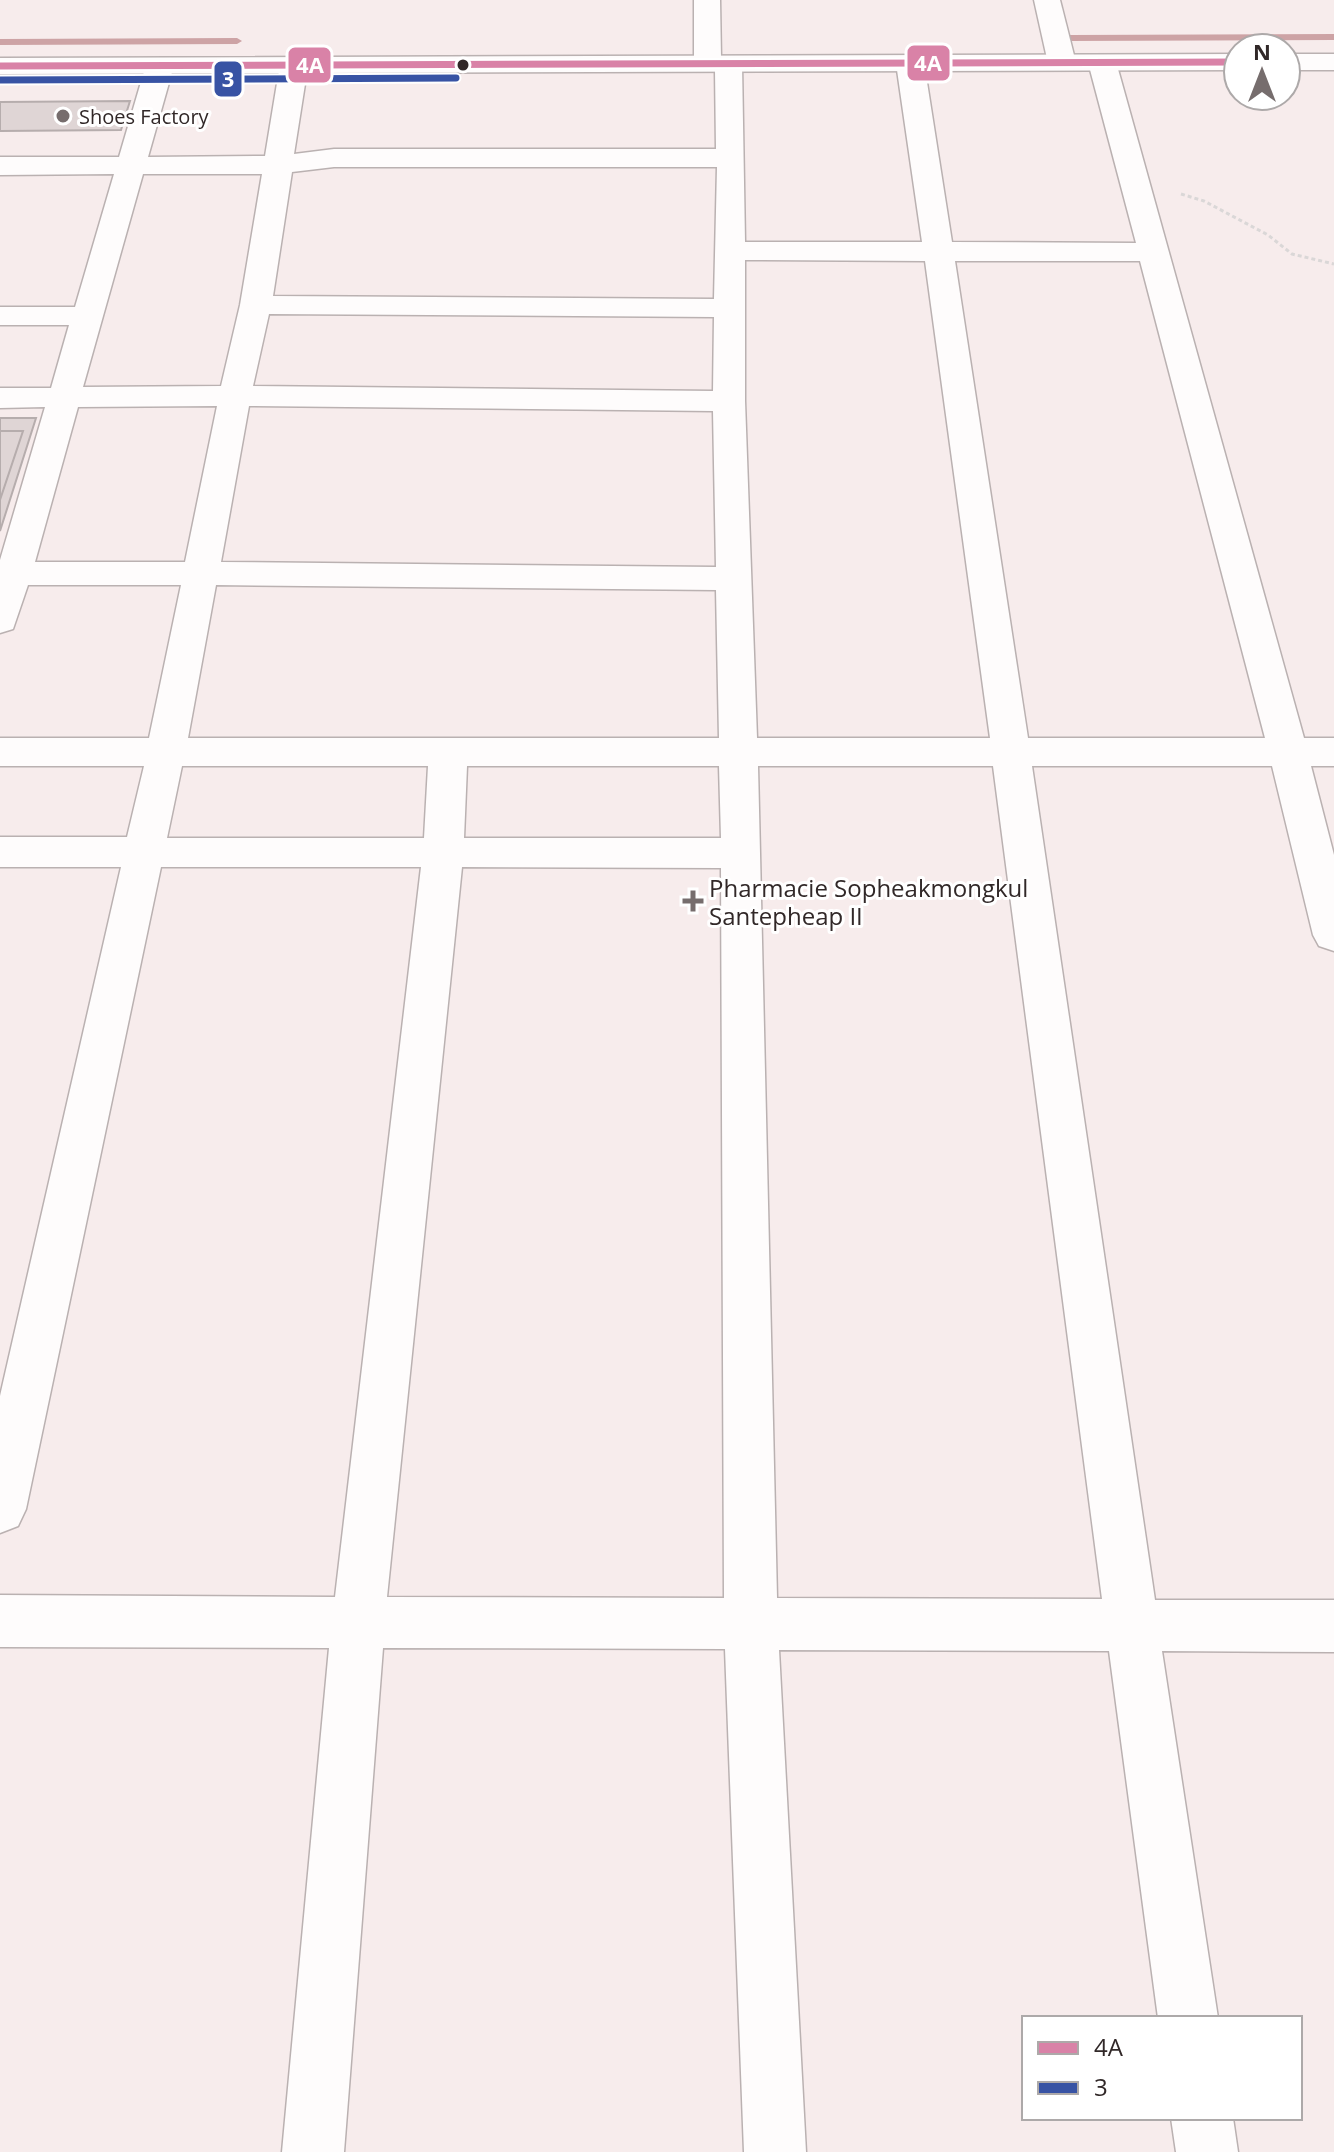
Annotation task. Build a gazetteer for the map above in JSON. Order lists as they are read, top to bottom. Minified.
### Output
{"places":{"other":["Shoes Factory"],"health":["Pharmacie Sopheakmongkul Santepheap II"]},"lines":["transit line 4A","transit line 3"],"legend":["4A","3"],"north":"top"}
